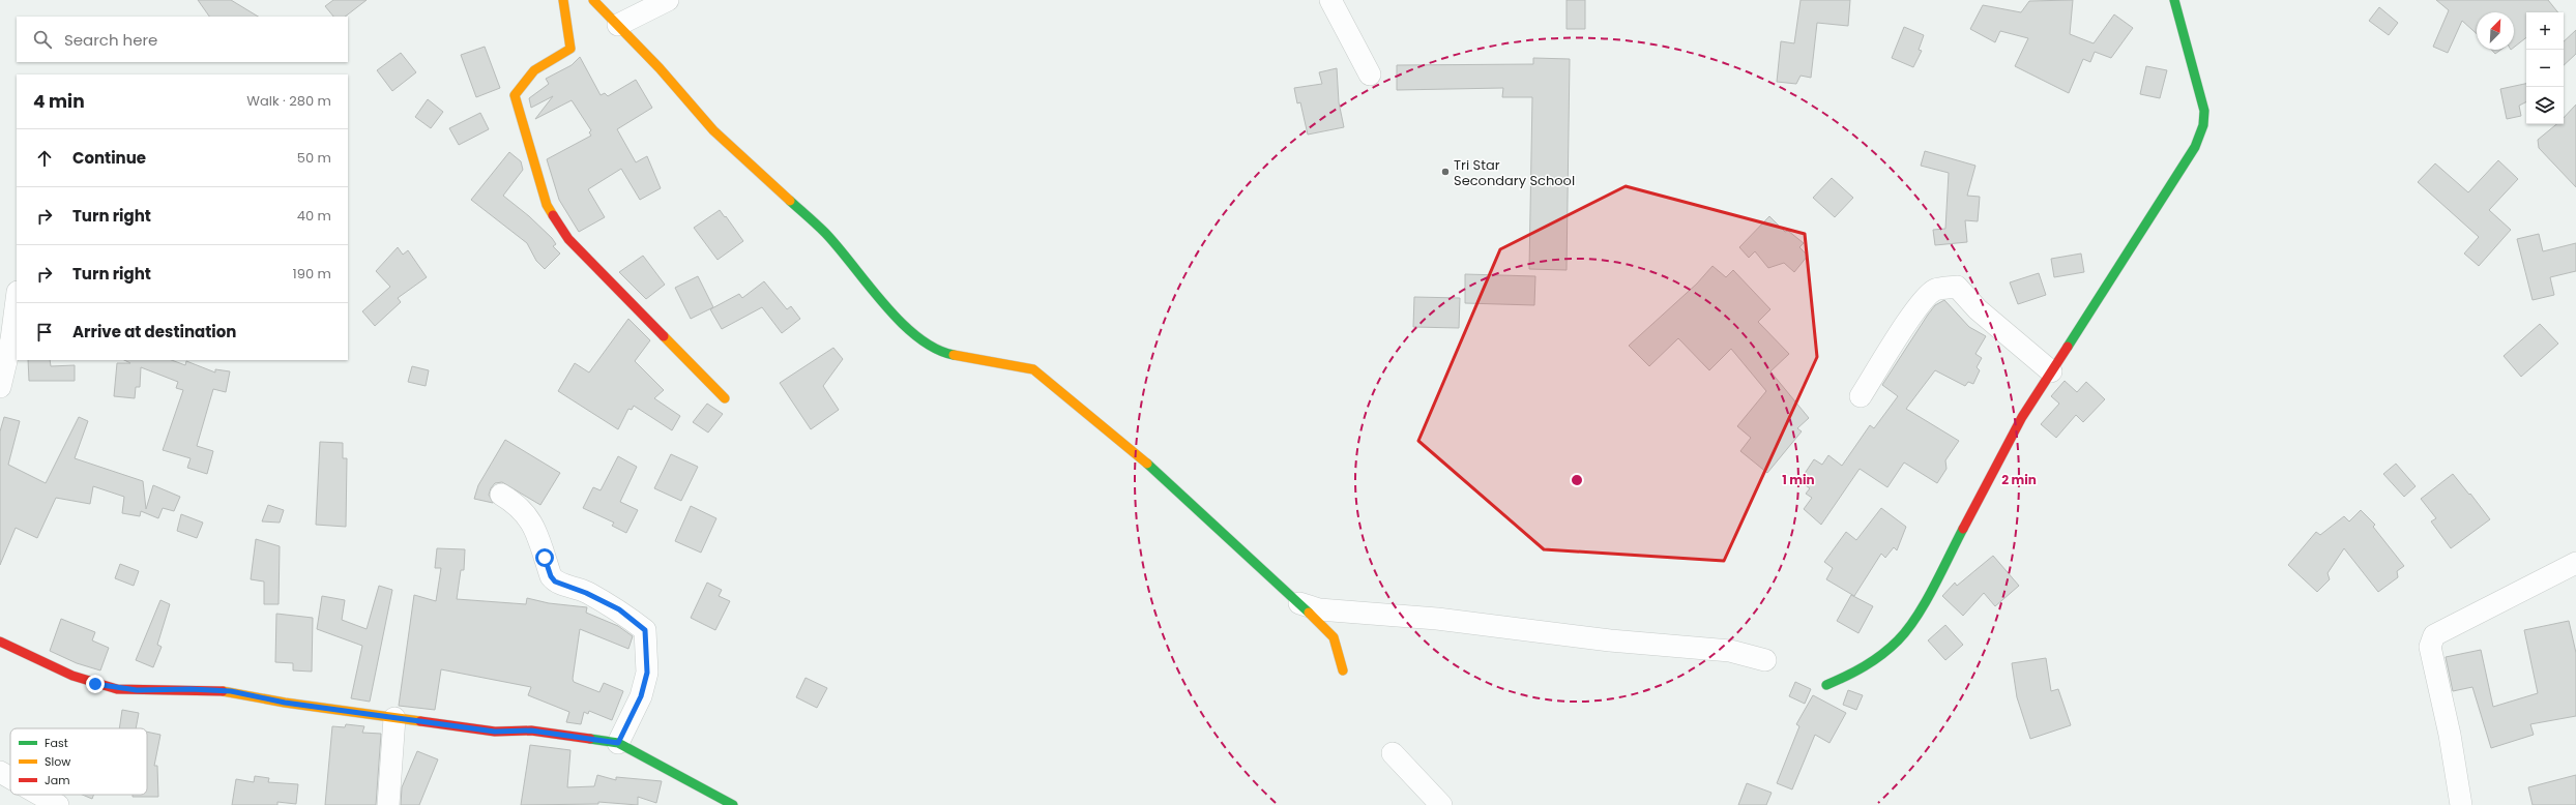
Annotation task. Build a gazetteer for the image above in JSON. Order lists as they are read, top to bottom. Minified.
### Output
{"places":["Tri Star Secondary School"],"legend":["Fast","Slow","Jam"],"north":"top right","page":{"map_buttons":["+","−"],"search":"Search here","heading":["4 min","Walk · 280 m"],"list":[["Continue","50 m"],["Turn right","40 m"],["Turn right","190 m"],"Arrive at destination"]},"rings":["1 min","2 min"]}
